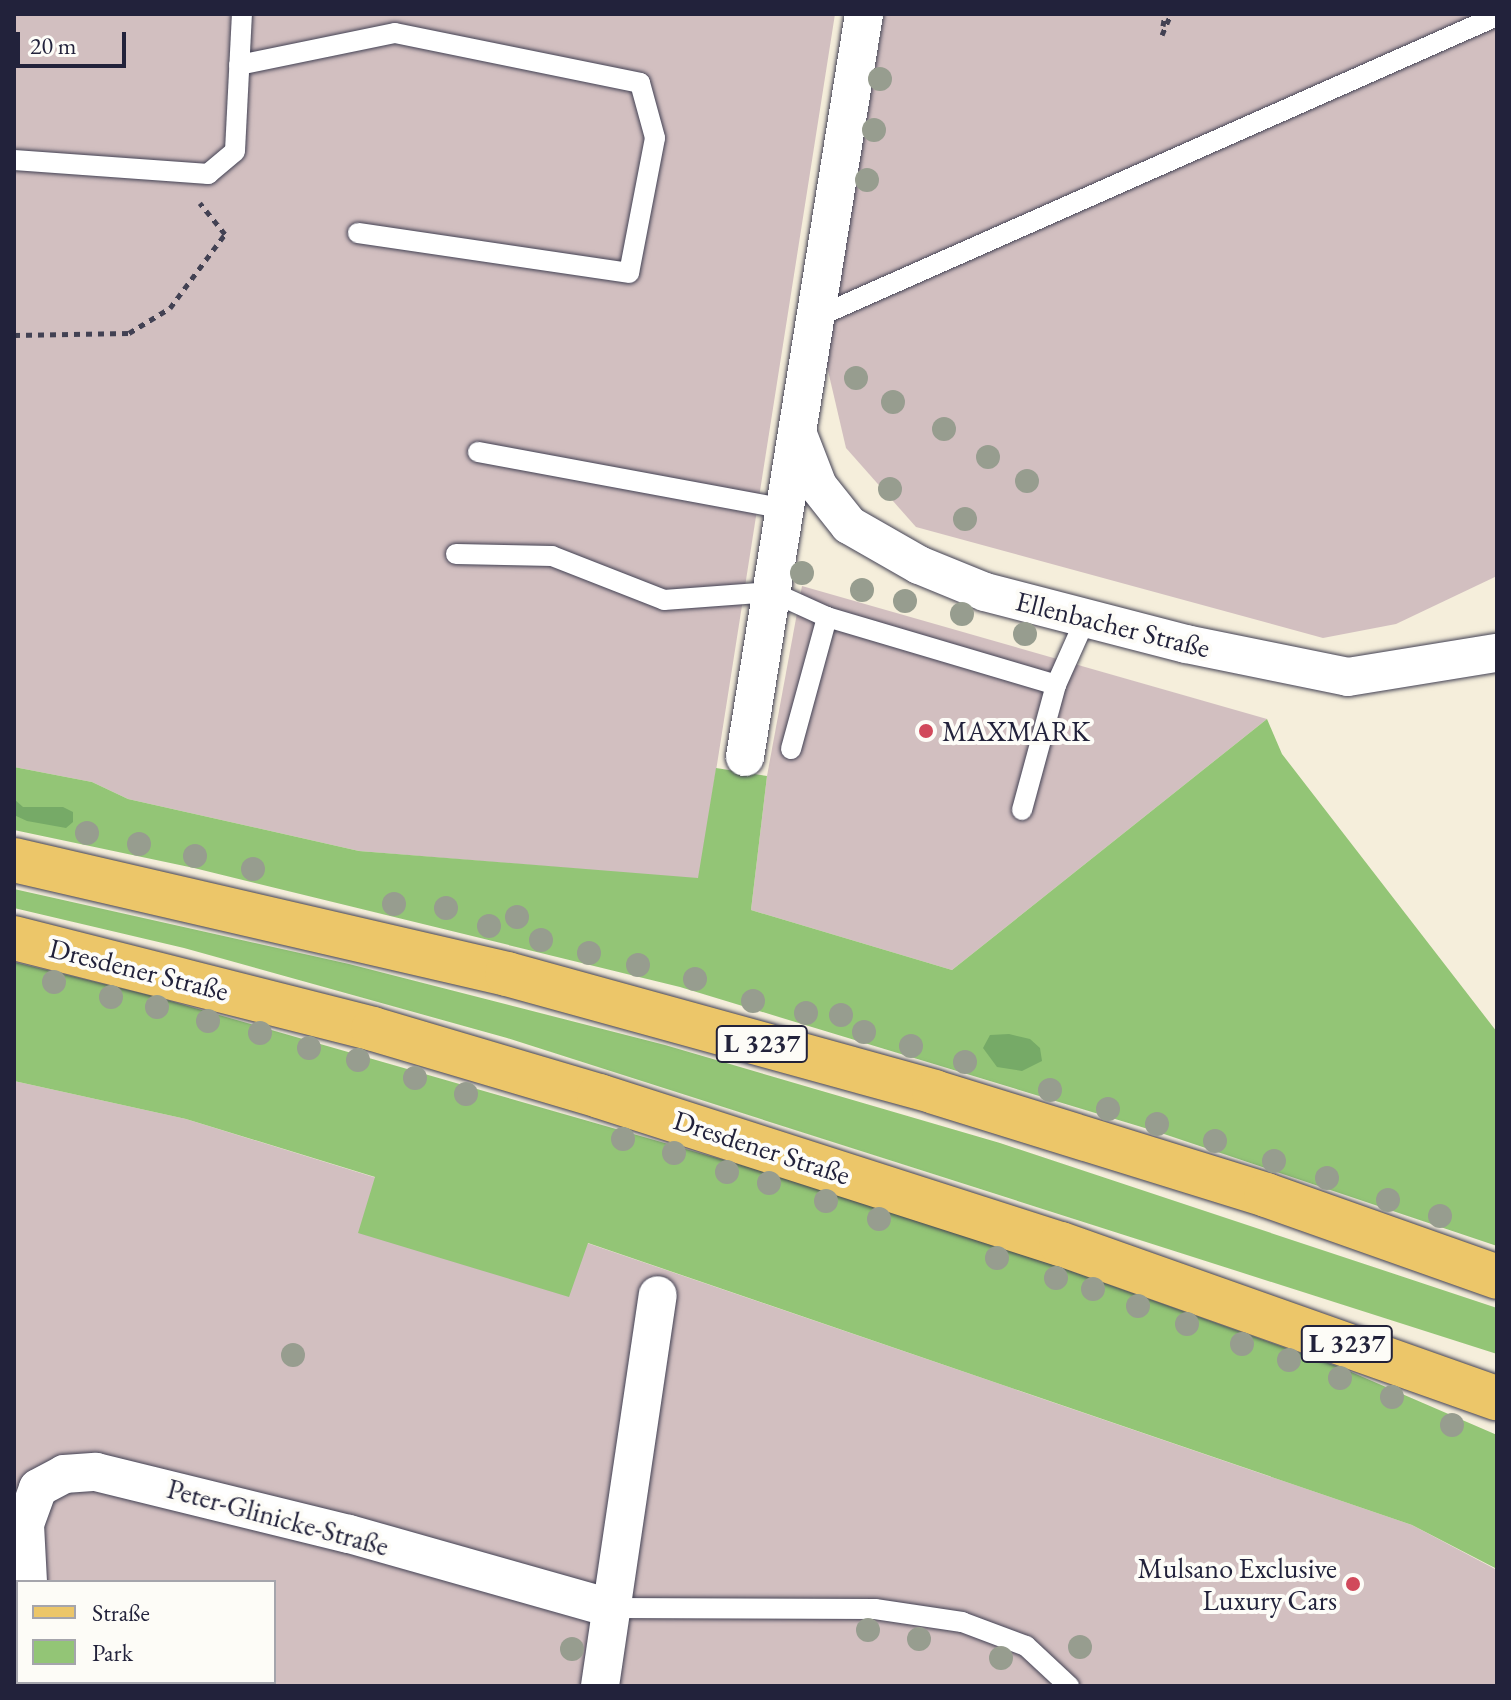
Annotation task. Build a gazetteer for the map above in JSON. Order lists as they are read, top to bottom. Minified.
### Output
{"streets":{"main road":["Dresdener Straße","L 3237"],"street":["Ellenbacher Straße","Peter-Glinicke-Straße"]},"places":["MAXMARK","Mulsano Exclusive Luxury Cars"],"legend":["Straße","Park"],"scale_bar":"20 m"}
